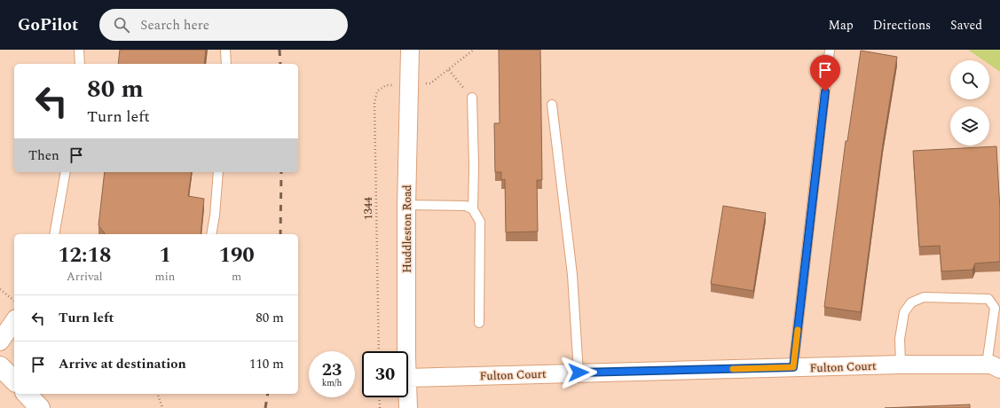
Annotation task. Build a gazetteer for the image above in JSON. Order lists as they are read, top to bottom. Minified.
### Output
{"streets":{"street":["Huddleston Road","Fulton Court"],"path":["1344"]},"crossings":[["1344","Huddleston Road"]],"page":{"header":"GoPilot","search":"Search here","nav":["Map","Directions","Saved"],"turn":["80 m","Turn left"],"then":"Then","eta":["12:18","Arrival","1","min","190","m"],"list":[{"name":"Turn left","value":"80 m"},{"name":"Arrive at destination","value":"110 m"}],"speed":"23 km/h","limit":"30"}}
